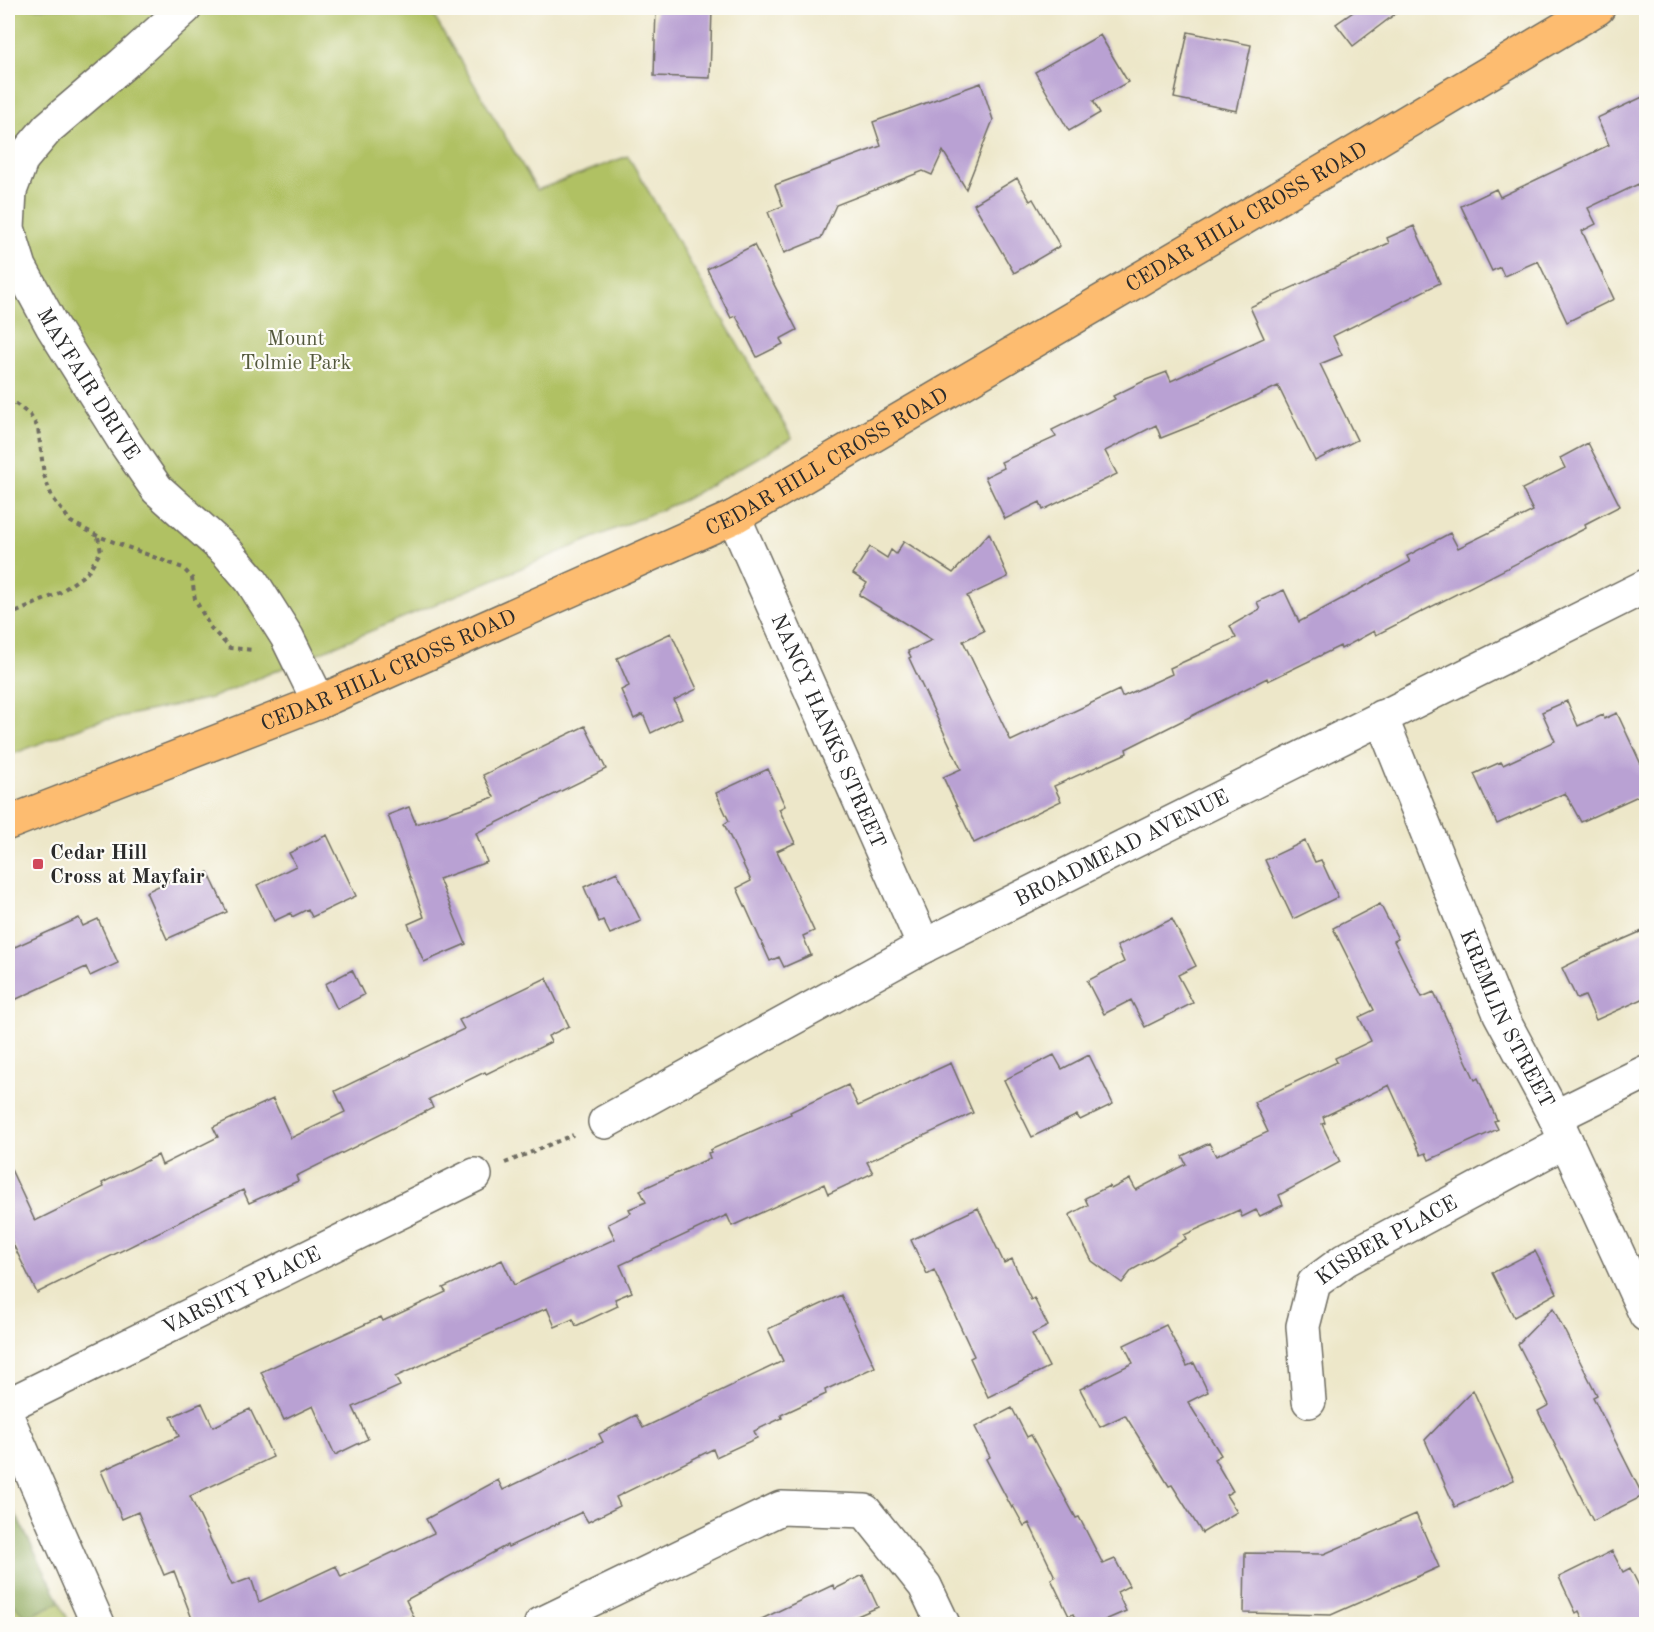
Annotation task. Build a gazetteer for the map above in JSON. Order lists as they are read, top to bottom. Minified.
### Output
{"streets":{"main road":["CEDAR HILL CROSS ROAD"],"street":["MAYFAIR DRIVE","NANCY HANKS STREET","BROADMEAD AVENUE","KREMLIN STREET","KISBER PLACE","VARSITY PLACE"]},"crossings":[["CEDAR HILL CROSS ROAD","MAYFAIR DRIVE"],["CEDAR HILL CROSS ROAD","NANCY HANKS STREET"],["NANCY HANKS STREET","BROADMEAD AVENUE"],["BROADMEAD AVENUE","KREMLIN STREET"],["KREMLIN STREET","KISBER PLACE"]],"parks":["Mount Tolmie Park"],"places":{"transit":["Cedar Hill Cross at Mayfair"]}}
